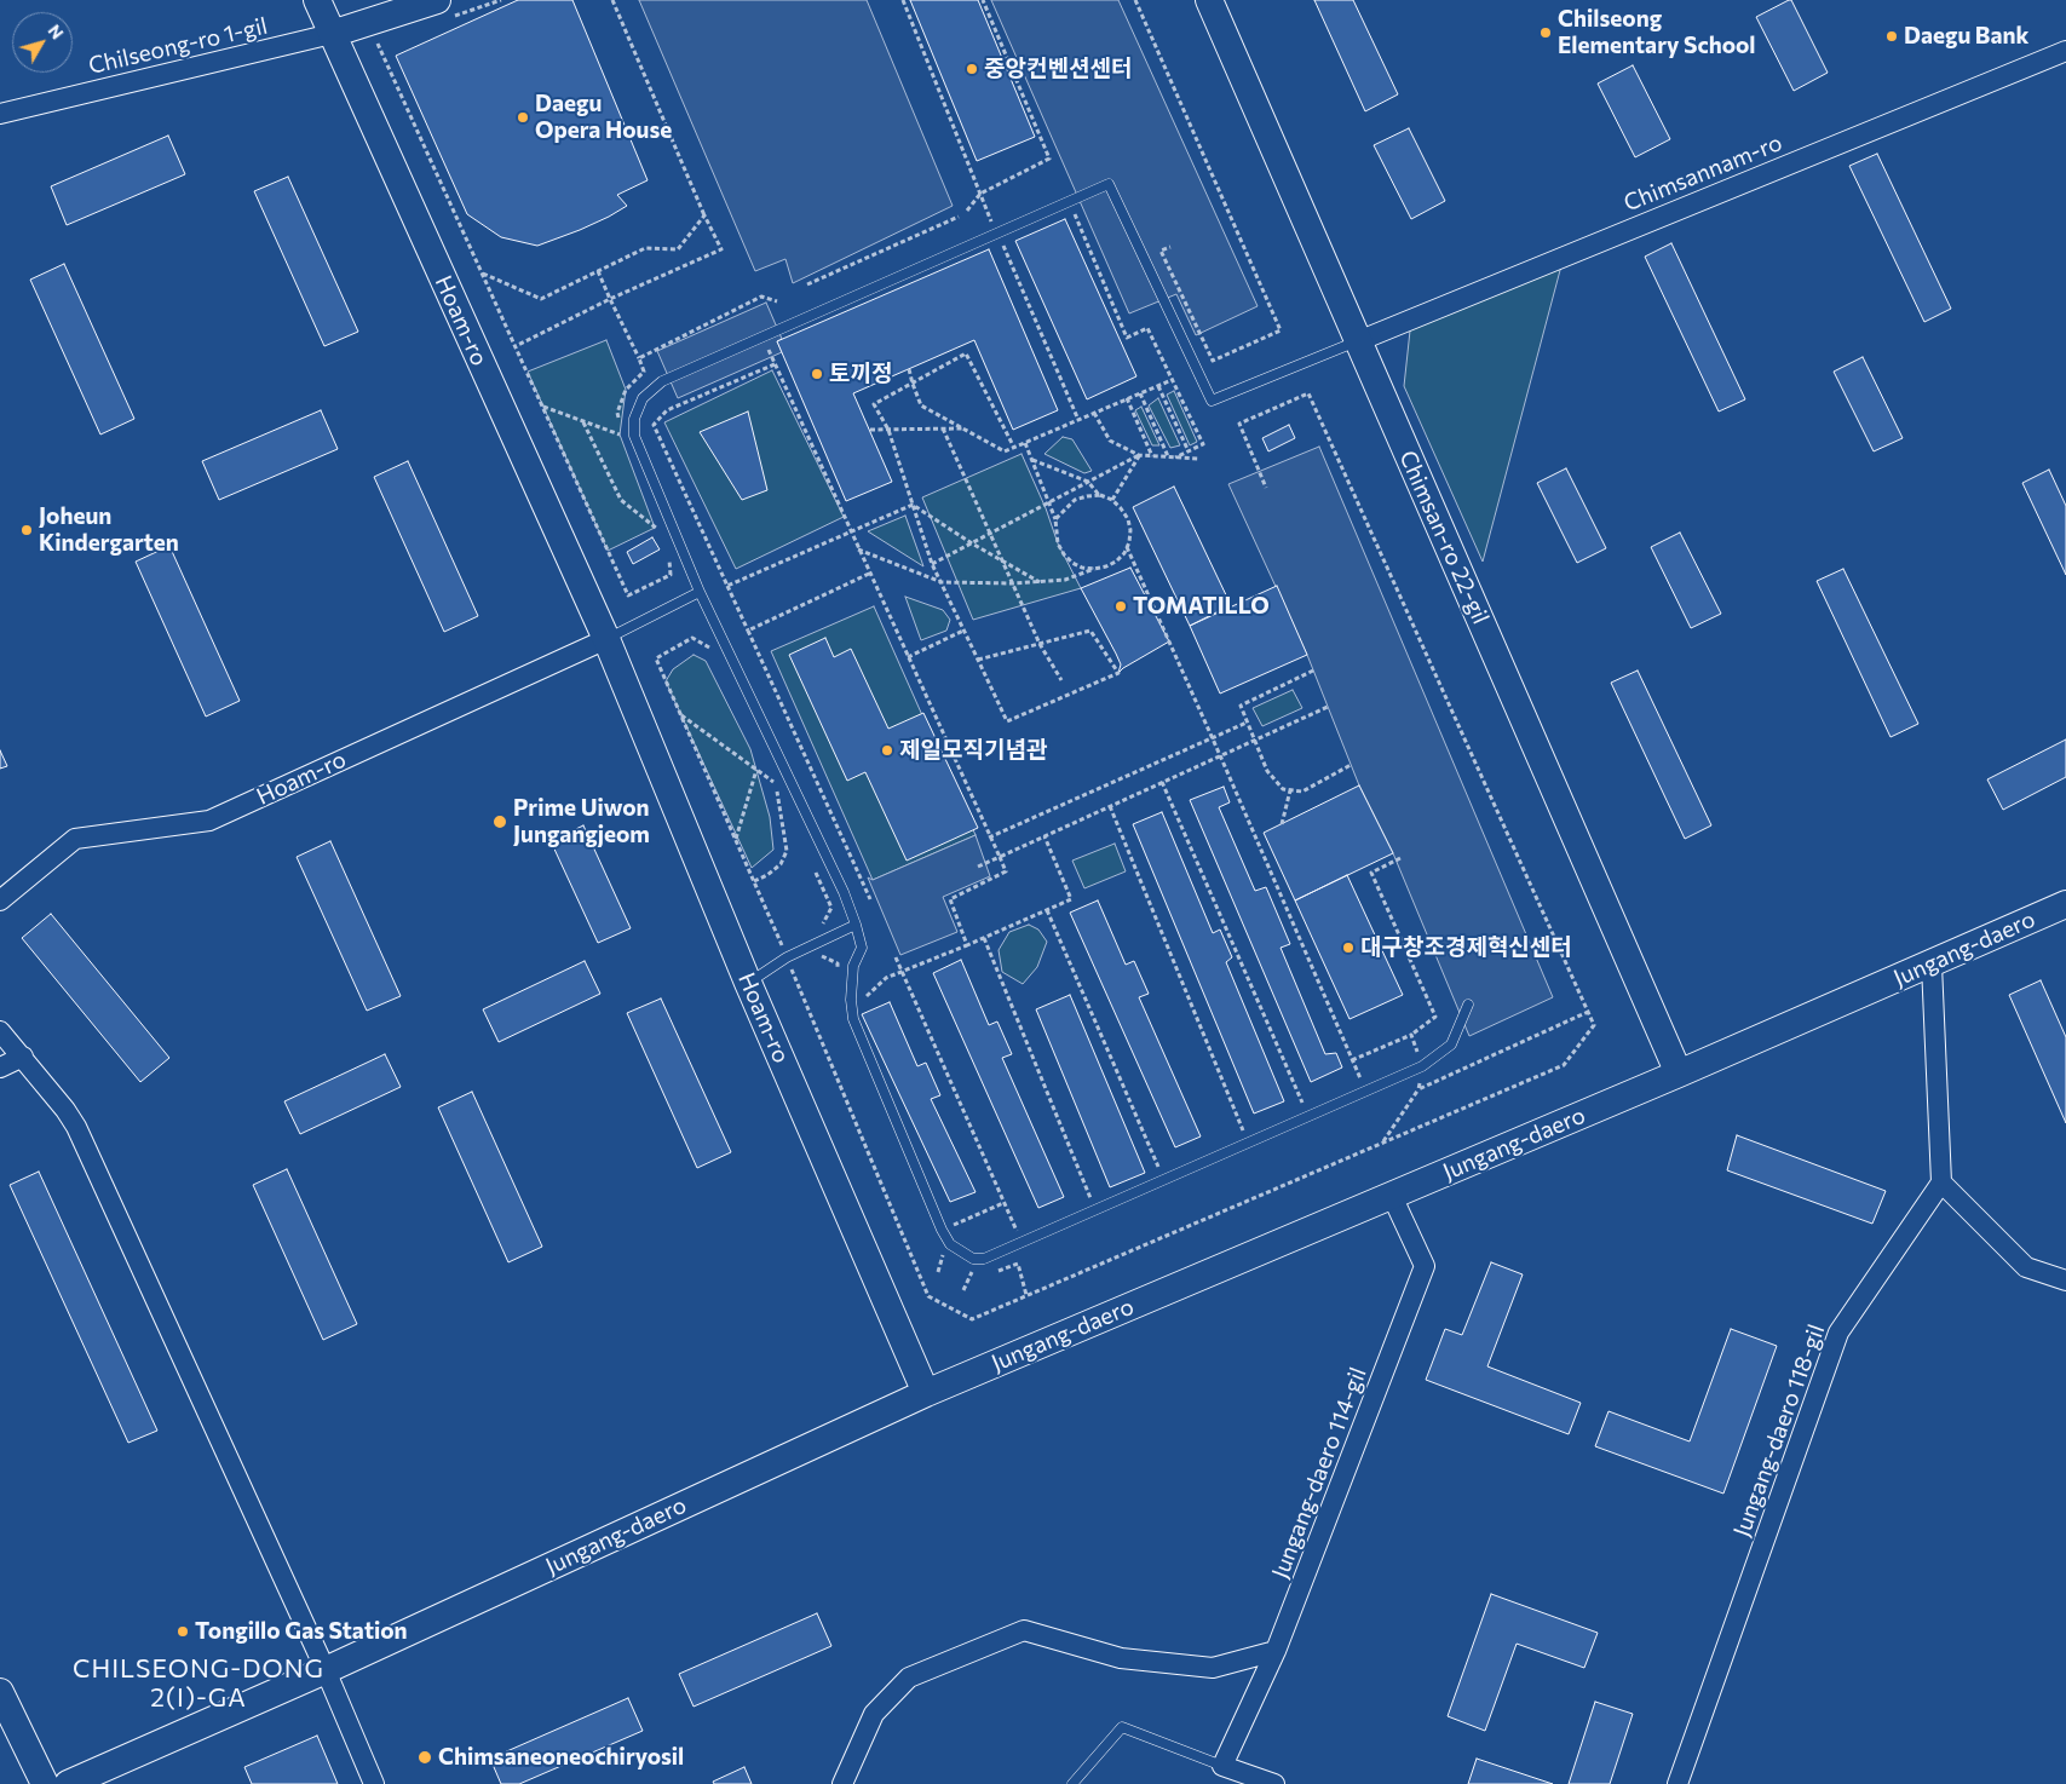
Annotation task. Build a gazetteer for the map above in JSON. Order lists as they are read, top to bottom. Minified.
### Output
{"streets":{"main road":["Hoam-ro","Chimsan-ro 22-gil","Jungang-daero"],"street":["Chilseong-ro 1-gil","Chimsannam-ro","Jungang-daero 118-gil","Jungang-daero 114-gil"]},"crossings":[["Chilseong-ro 1-gil","Hoam-ro"],["Chimsannam-ro","Chimsan-ro 22-gil"],["Hoam-ro","Jungang-daero"],["Chimsan-ro 22-gil","Jungang-daero"],["Jungang-daero","Jungang-daero 114-gil"]],"districts":["CHILSEONG-DONG 2(I)-GA"],"places":["Chilseong Elementary School","Daegu Bank","중앙컨벤션센터","Daegu Opera House","토끼정","Joheun Kindergarten","TOMATILLO","제일모직기념관","Prime Uiwon Jungangjeom","대구창조경제혁신센터","Tongillo Gas Station","Chimsaneoneochiryosil"],"north":"top right"}
